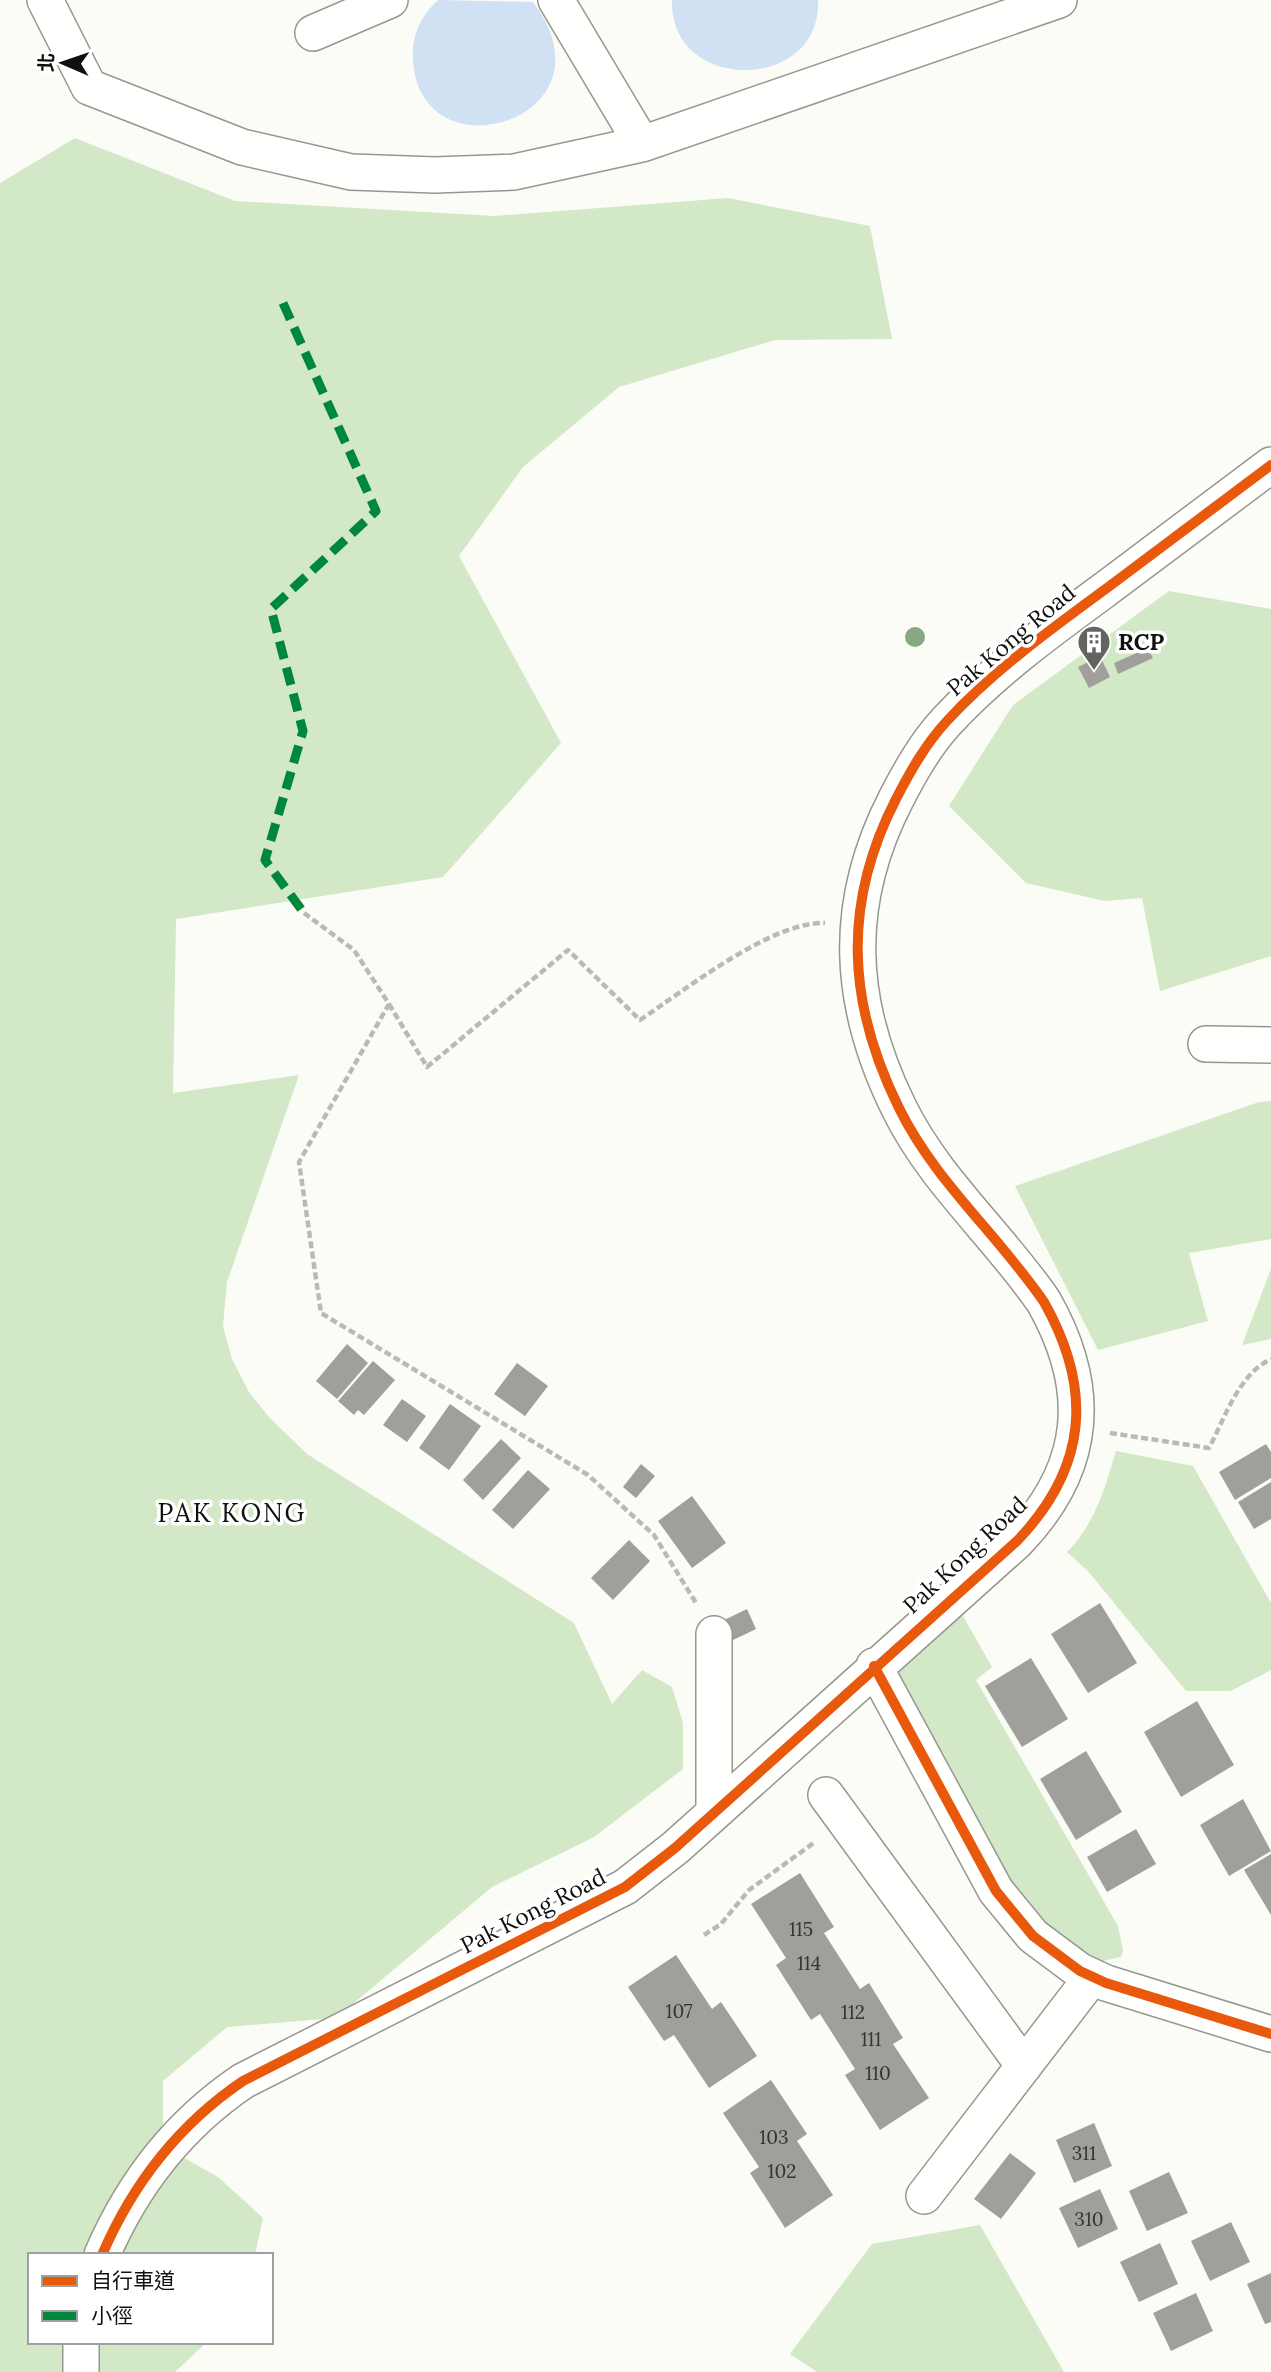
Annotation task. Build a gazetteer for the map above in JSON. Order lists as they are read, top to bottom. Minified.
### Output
{"streets":{"street":["Pak Kong Road"]},"districts":["PAK KONG"],"places":{"building":["RCP"]},"house_numbers":["115","114","107","112","111","110","103","311","102","310"],"legend":["自行車道","小徑"],"north":"left"}
